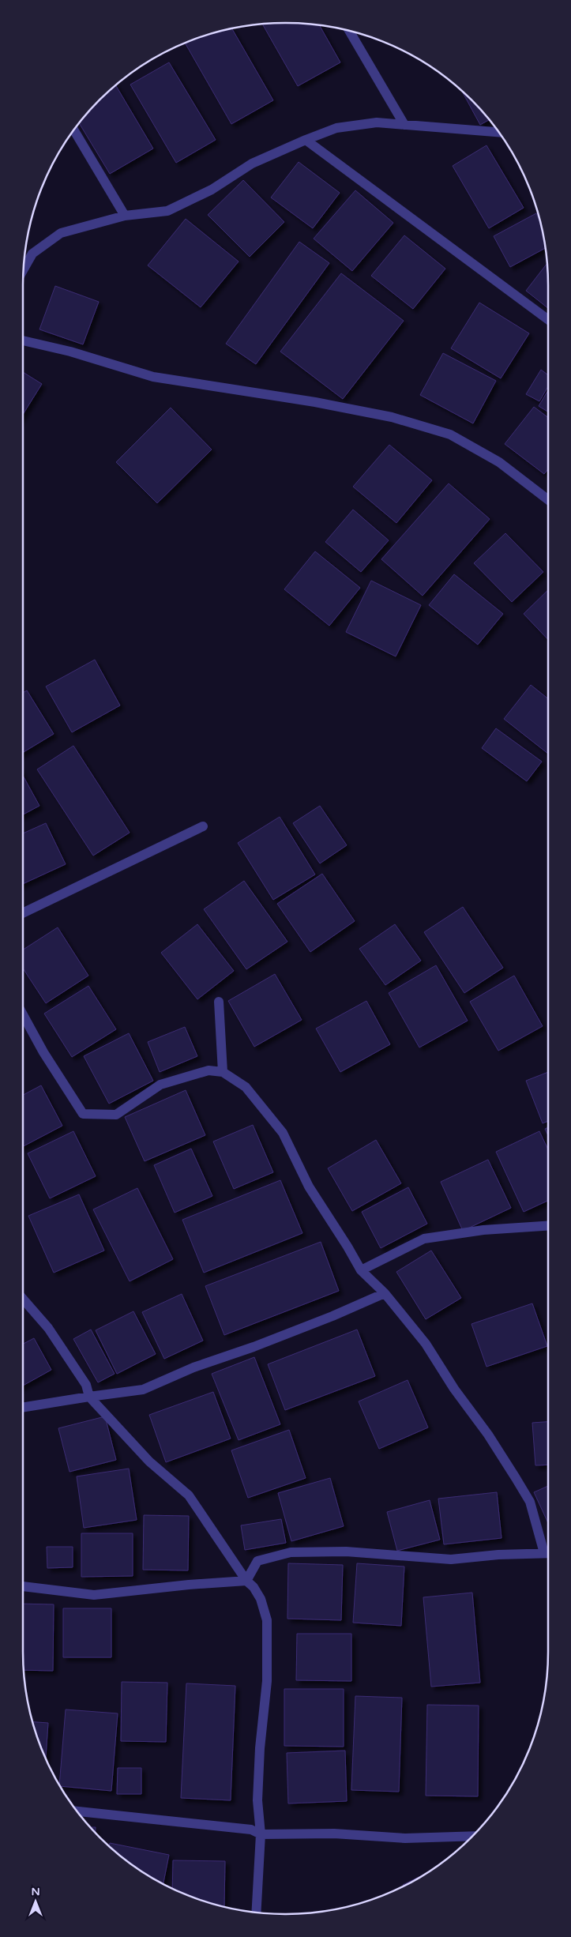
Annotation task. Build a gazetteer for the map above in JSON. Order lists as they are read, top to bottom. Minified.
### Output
{"north":"top"}
